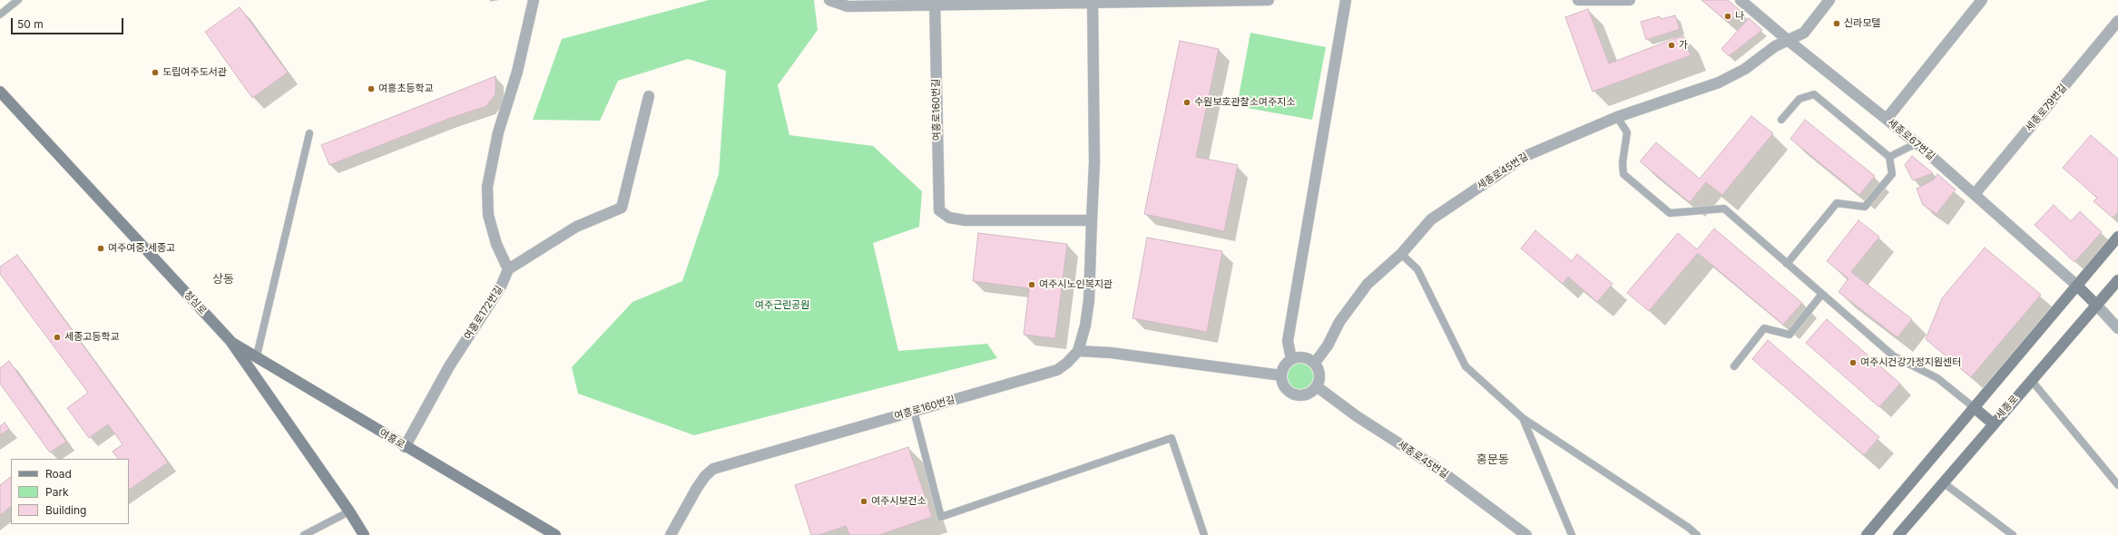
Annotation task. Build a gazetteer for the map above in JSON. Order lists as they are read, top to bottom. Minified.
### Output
{"streets":{"street":["세종로79번길","여흥로160번길","세종로67번길","세종로45번길","청심로","여흥로172번길","세종로","여흥로"]},"crossings":[["세종로79번길","세종로67번길"],["세종로67번길","세종로45번길"],["청심로","여흥로"],["여흥로172번길","여흥로"]],"districts":["상동","홍문동"],"parks":["여주근린공원"],"places":["나","신라모텔","가","도립여주도서관","여흥초등학교","수원보호관찰소여주지소","여주여중.세종고","여주시노인복지관","세종고등학교","여주시건강가정지원센터","여주시보건소"],"legend":["Road","Park","Building"],"scale_bar":"50 m"}
